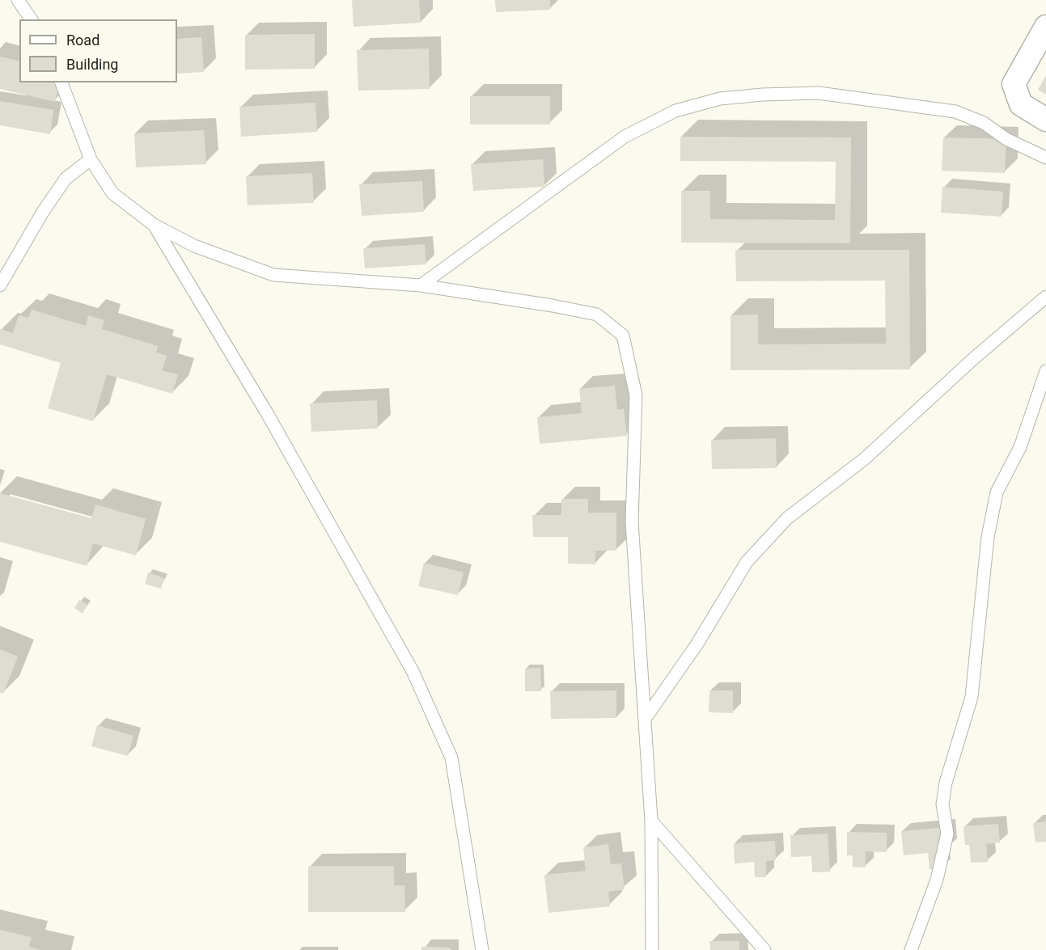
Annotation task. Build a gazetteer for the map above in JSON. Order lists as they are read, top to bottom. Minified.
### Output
{"legend":["Road","Building"]}
